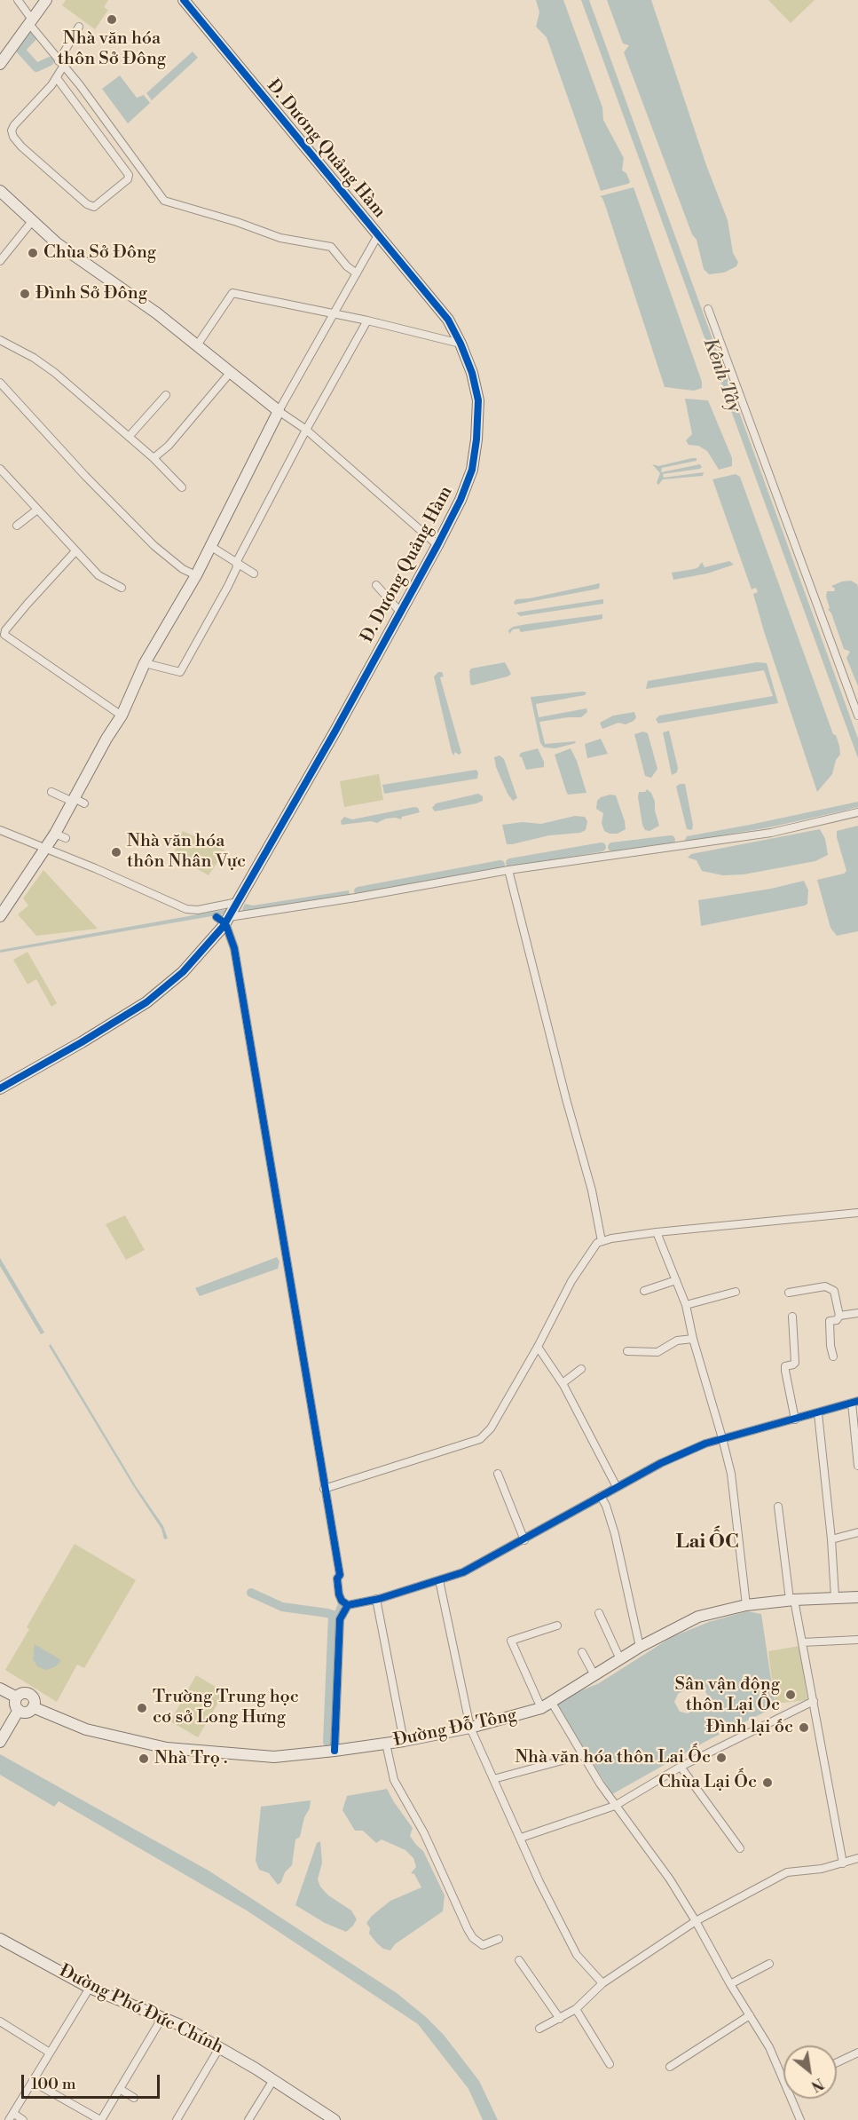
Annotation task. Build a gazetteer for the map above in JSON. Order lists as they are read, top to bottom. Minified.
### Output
{"streets":{"main road":["Đ. Dương Quảng Hàm","Đường Đỗ Tông","Đường Phó Đức Chính"]},"districts":["Lai ỐC"],"water":["Kênh Tây"],"places":["Nhà văn hóa thôn Sở Đông","Chùa Sở Đông","Đình Sở Đông","Nhà văn hóa thôn Nhân Vực","Sân vận động thôn Lại Ốc","Trường Trung học cơ sở Long Hưng","Đình lại ốc","Nhà văn hóa thôn Lai Ốc","Nhà Trọ .","Chùa Lại Ốc"],"scale_bar":"100 m","north":"bottom right"}
